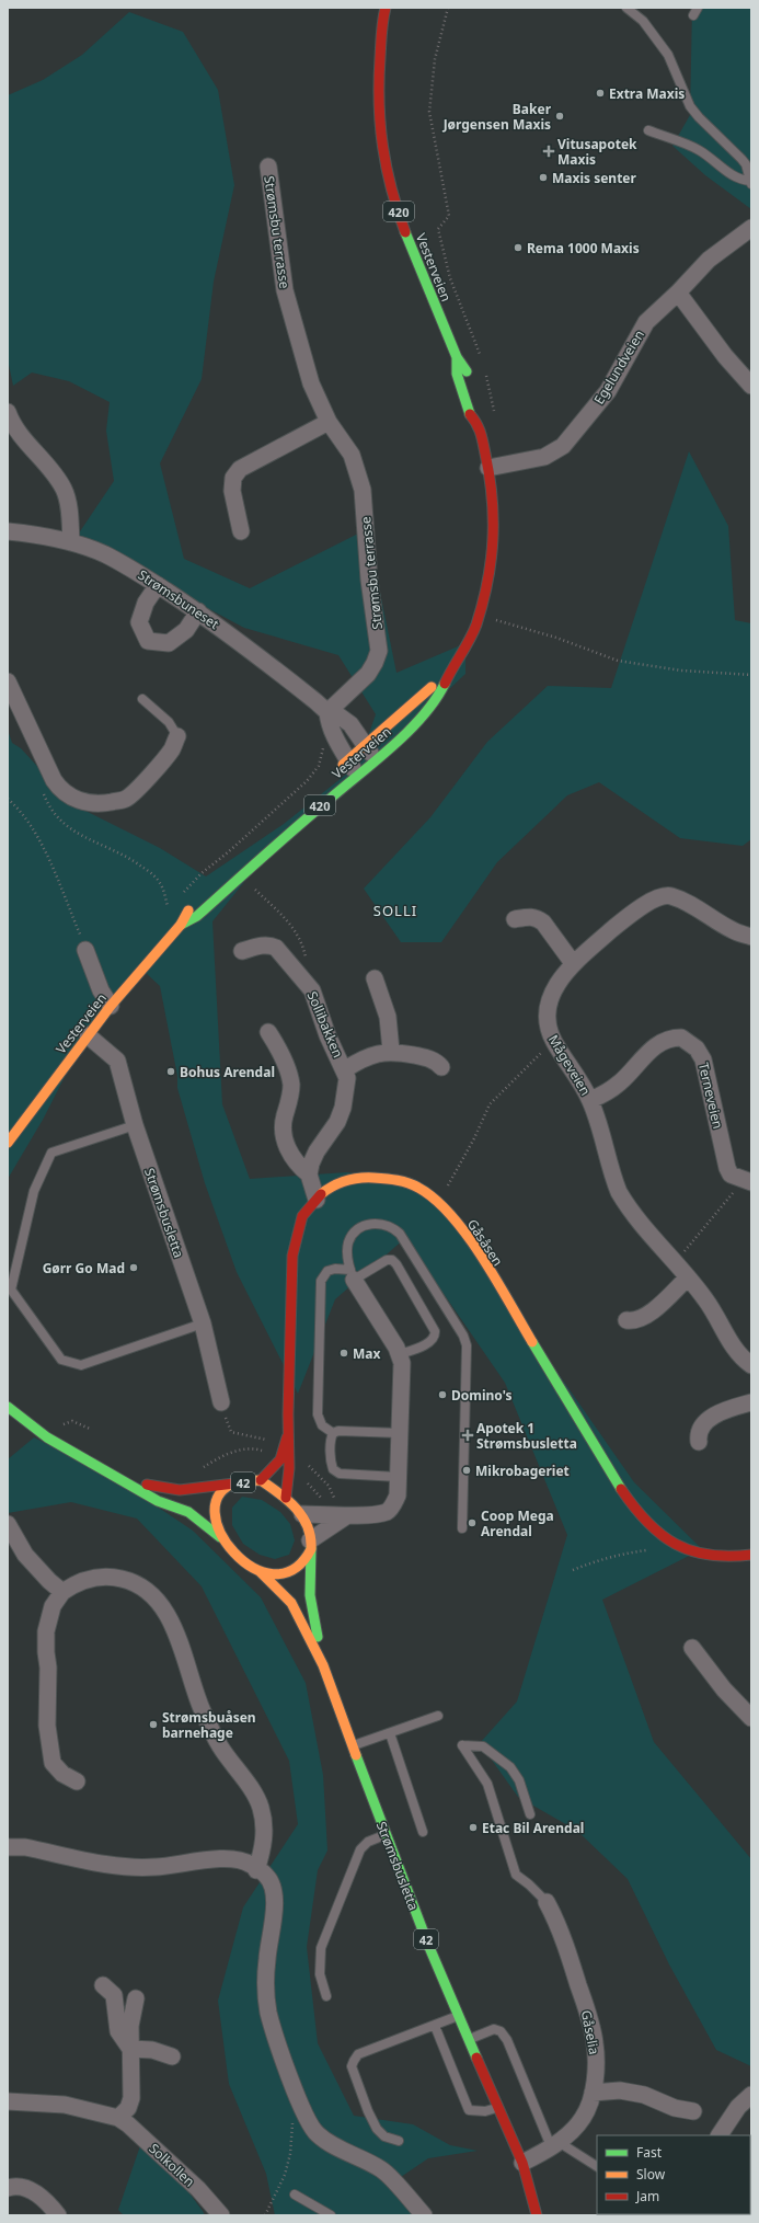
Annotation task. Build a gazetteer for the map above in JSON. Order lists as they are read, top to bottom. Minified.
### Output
{"streets":{"main road":["420","Vesterveien","Strømsbusletta","Gåsåsen","42"],"street":["Strømsbu terrasse","Egelundveien","Strømsbuneset","Sollibakken","Mågeveien","Terneveien","Gåselia","Solkollen"]},"crossings":[["Strømsbu terrasse","Strømsbuneset"],["Vesterveien","Egelundveien"],["Vesterveien","Strømsbuneset"],["Vesterveien","Strømsbusletta"],["Mågeveien","Terneveien"],["Strømsbusletta","Gåsåsen"],["Strømsbusletta","42"],["Strømsbusletta","Gåselia"],["Gåsåsen","42"]],"districts":["SOLLI"],"places":{"other":["Extra Maxis","Baker Jørgensen Maxis","Maxis senter","Rema 1000 Maxis","Bohus Arendal","Gørr Go Mad","Max","Domino's","Mikrobageriet","Coop Mega Arendal","Strømsbuåsen barnehage","Etac Bil Arendal"],"health":["Vitusapotek Maxis","Apotek 1 Strømsbusletta"]},"legend":["Fast","Slow","Jam"]}
